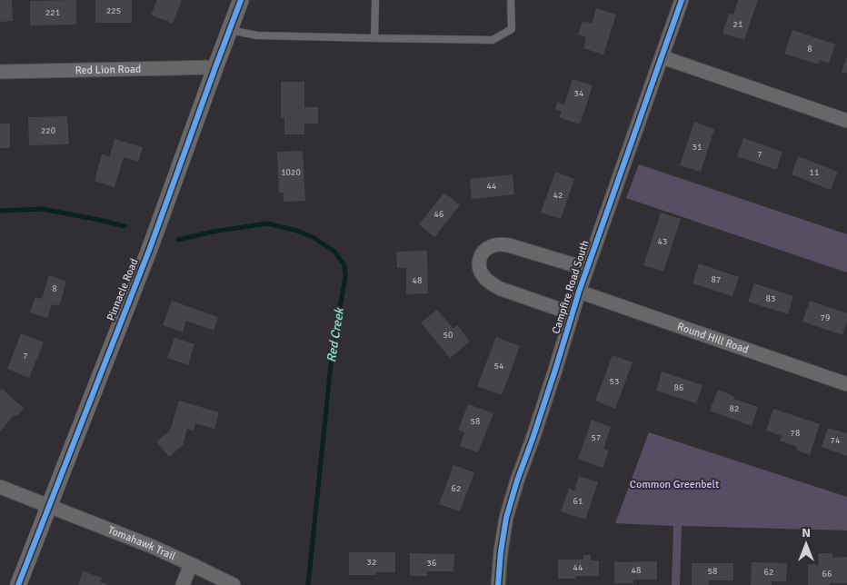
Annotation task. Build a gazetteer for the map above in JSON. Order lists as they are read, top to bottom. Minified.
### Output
{"streets":{"street":["Red Lion Road","Campfire Road South","Pinnacle Road","Round Hill Road","Tomahawk Trail"]},"crossings":[["Red Lion Road","Pinnacle Road"],["Campfire Road South","Round Hill Road"],["Pinnacle Road","Tomahawk Trail"]],"water":["Red Creek"],"parks":["Common Greenbelt"],"house_numbers":["225","221","21","8","34","220","31","7","1020","11","44","42","46","43","87","48","8","83","79","50","7","54","53","86","82","58","78","57","74","62","61","32","36","44","48","58","62","66"],"north":"top"}
